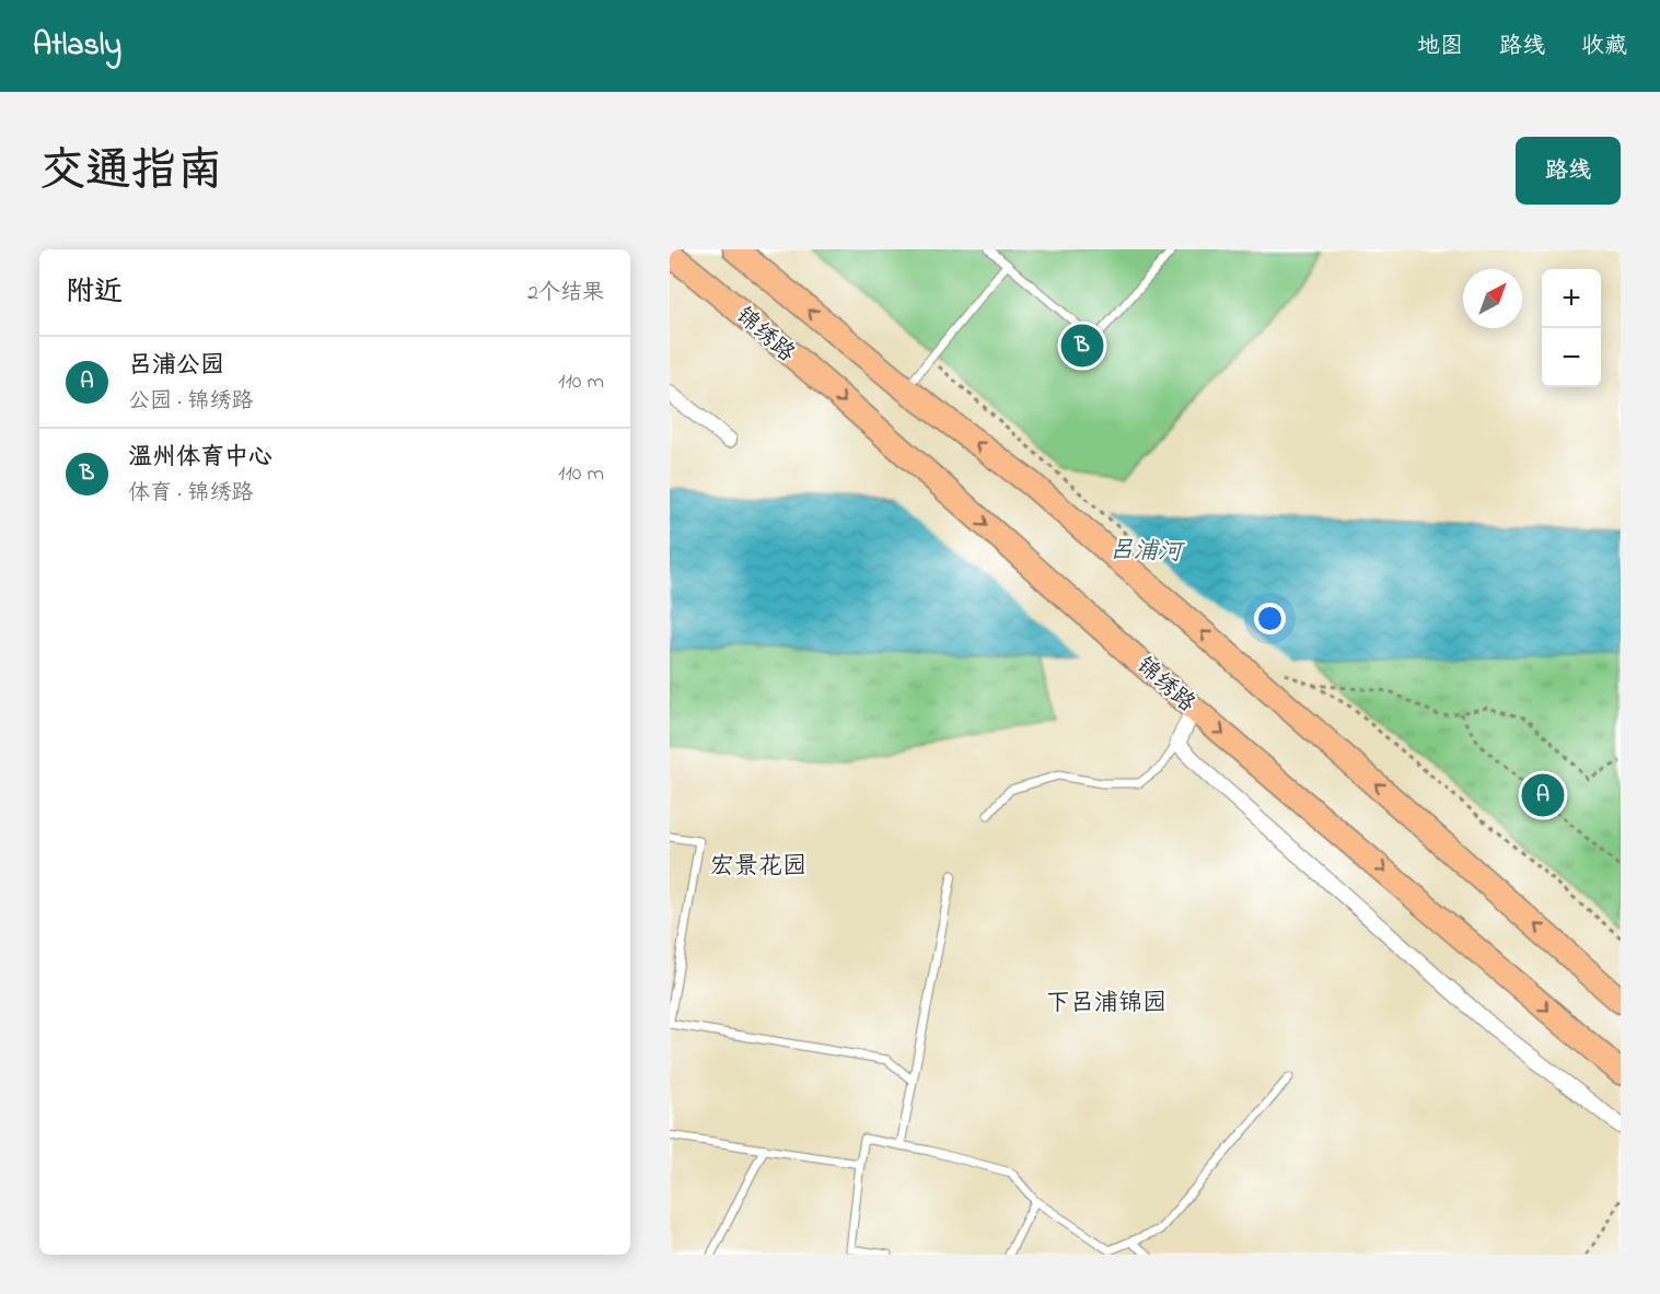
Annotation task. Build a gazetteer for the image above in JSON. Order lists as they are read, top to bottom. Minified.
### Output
{"streets":{"main road":["锦绣路"]},"districts":["宏景花园","下吕浦锦园"],"water":["吕浦河"],"north":"top right","page":{"header":"Atlasly","nav":["地图","路线","收藏"],"title":"交通指南","buttons":"路线","heading":["附近","2个结果"],"map_buttons":["+","−"],"pins":["B","A"],"list":[{"mark":"A","name":"吕浦公园","note":"公园 · 锦绣路","value":"110 m"},{"mark":"B","name":"温州体育中心","note":"体育 · 锦绣路","value":"110 m"}]}}
